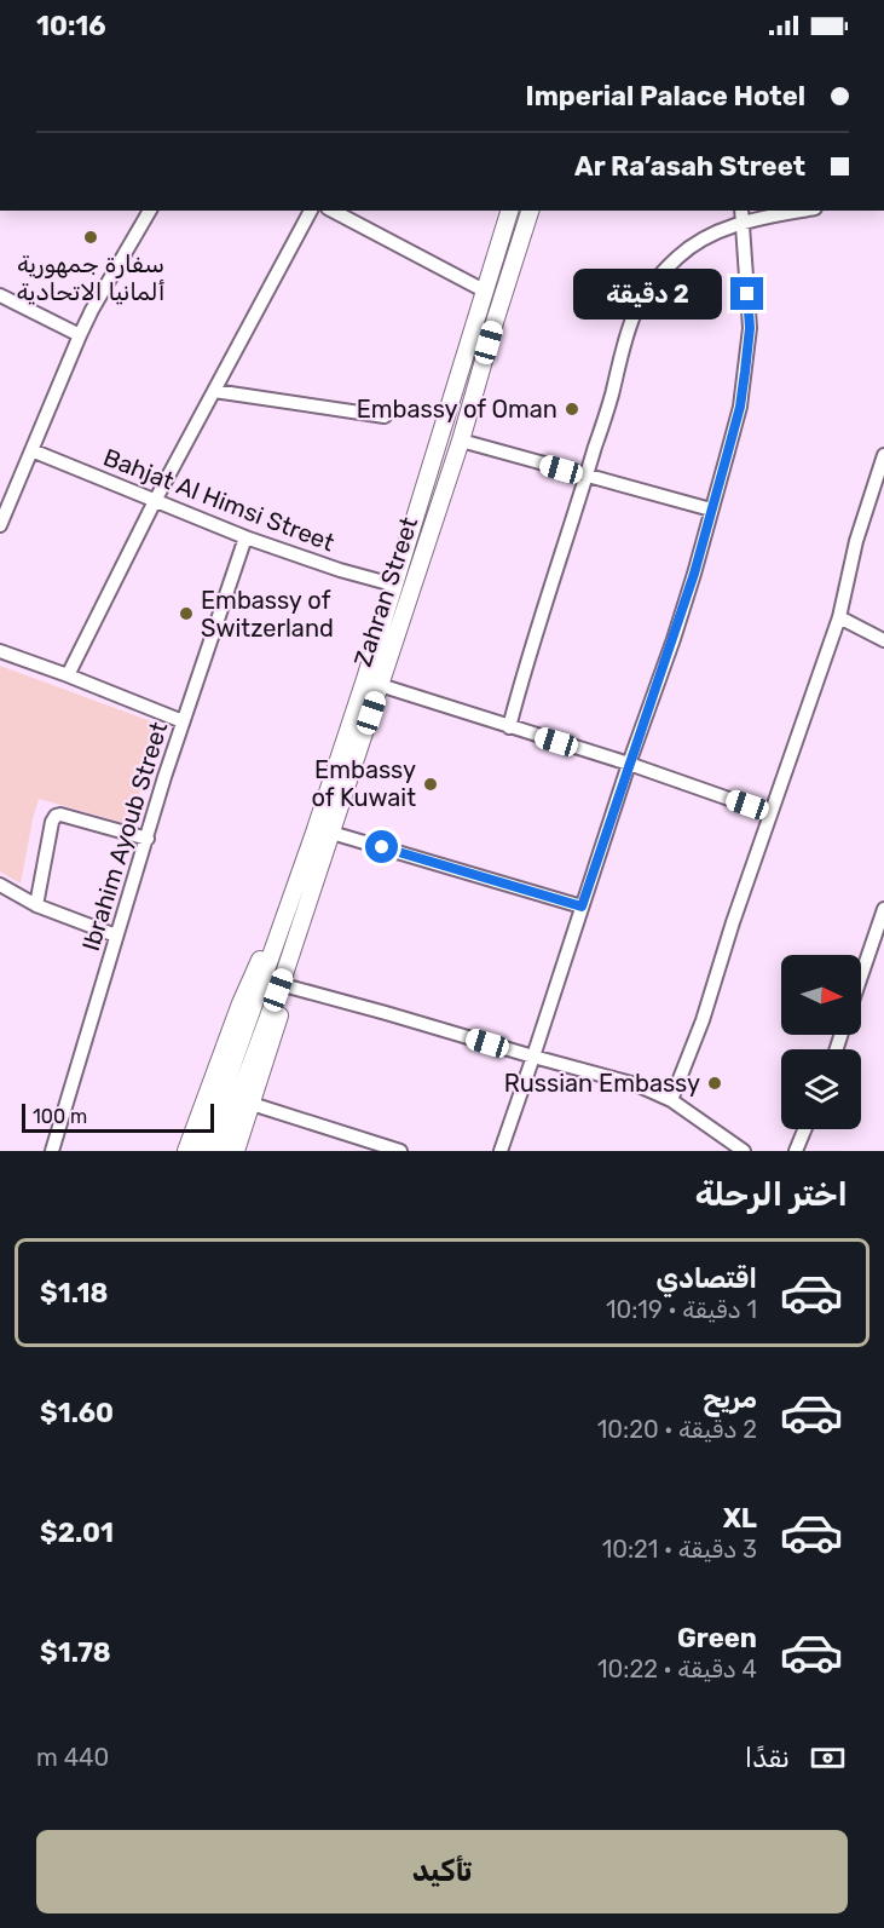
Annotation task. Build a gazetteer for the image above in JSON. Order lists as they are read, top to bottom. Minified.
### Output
{"streets":{"main road":["Zahran Street"],"street":["Bahjat Al Himsi Street","Ibrahim Ayoub Street"]},"crossings":[["Bahjat Al Himsi Street","Zahran Street"],["Bahjat Al Himsi Street","Ibrahim Ayoub Street"]],"places":["سفارة جمهورية ألمانيا الاتحادية","Embassy of Oman","Embassy of Switzerland","Embassy of Kuwait","Russian Embassy"],"scale_bar":"100 m","north":"right","page":{"status":"10:16","banner":["Imperial Palace Hotel","Ar Ra’asah Street"],"bubble":"2 دقيقة","scale":"100 m","heading":"اختر الرحلة","list":[{"name":"اقتصادي","note":"1 دقيقة · 10:19","value":"$1.18"},{"name":"مريح","note":"2 دقيقة · 10:20","value":"$1.60"},{"name":"XL","note":"3 دقيقة · 10:21","value":"$2.01"},{"name":"Green","note":"4 دقيقة · 10:22","value":"$1.78"}],"pay":["نقدًا","440 m"],"buttons":"تأكيد"}}
